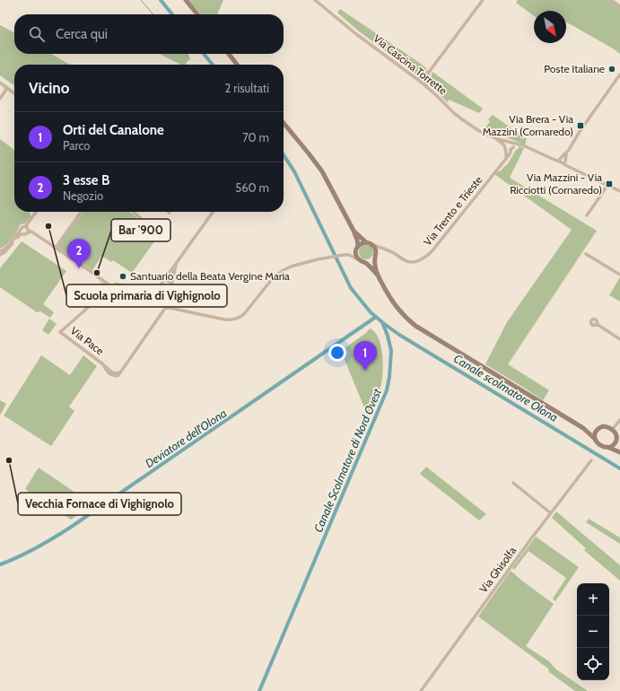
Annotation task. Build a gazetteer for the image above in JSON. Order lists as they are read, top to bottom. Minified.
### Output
{"streets":{"street":["Via Cascina Torrette","Via Trento e Trieste","Via Pace","Via Ghisolfa"]},"crossings":[["Via Cascina Torrette","Via Trento e Trieste"]],"water":["Canale scolmatore Olona","Deviatore dell'Olona","Canale Scolmatore di Nord Ovest"],"places":{"other":["Poste Italiane","Scuola primaria di Vighignolo","Bar '900","Santuario della Beata Vergine Maria","Vecchia Fornace di Vighignolo"],"transit":["Via Brera - Via Mazzini (Cornaredo)","Via Mazzini - Via Ricciotti (Cornaredo)"]},"north":"bottom right","page":{"search":"Cerca qui","heading":["Vicino","2 risultati"],"list":[{"mark":"1","name":"Orti del Canalone","note":"Parco","value":"70 m"},{"mark":"2","name":"3 esse B","note":"Negozio","value":"560 m"}],"pins":["2","1"],"map_buttons":["+","−"]}}
